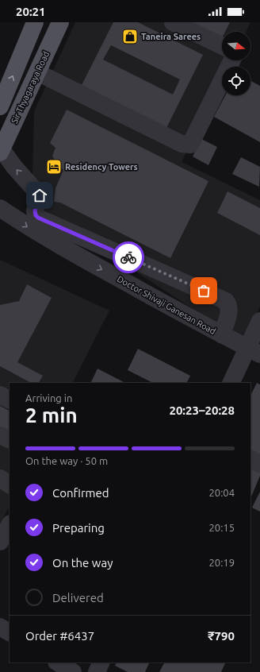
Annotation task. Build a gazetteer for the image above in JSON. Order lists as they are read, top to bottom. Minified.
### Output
{"streets":{"main road":["Sir Thyagaraya Road"],"street":["Doctor Shivaji Ganesan Road"]},"one_way":["Doctor Shivaji Ganesan Road"],"places":{"shop":["Taneira Sarees"],"hotel":["Residency Towers"]},"north":"right","page":{"status":"20:21","heading":["2 min","Arriving in","20:23–20:28"],"panel":["Order #6437","₹790"],"bar":"On the way · 50 m","list":[["Confirmed","20:04"],["Preparing","20:15"],["On the way","20:19"],"Delivered"]}}
